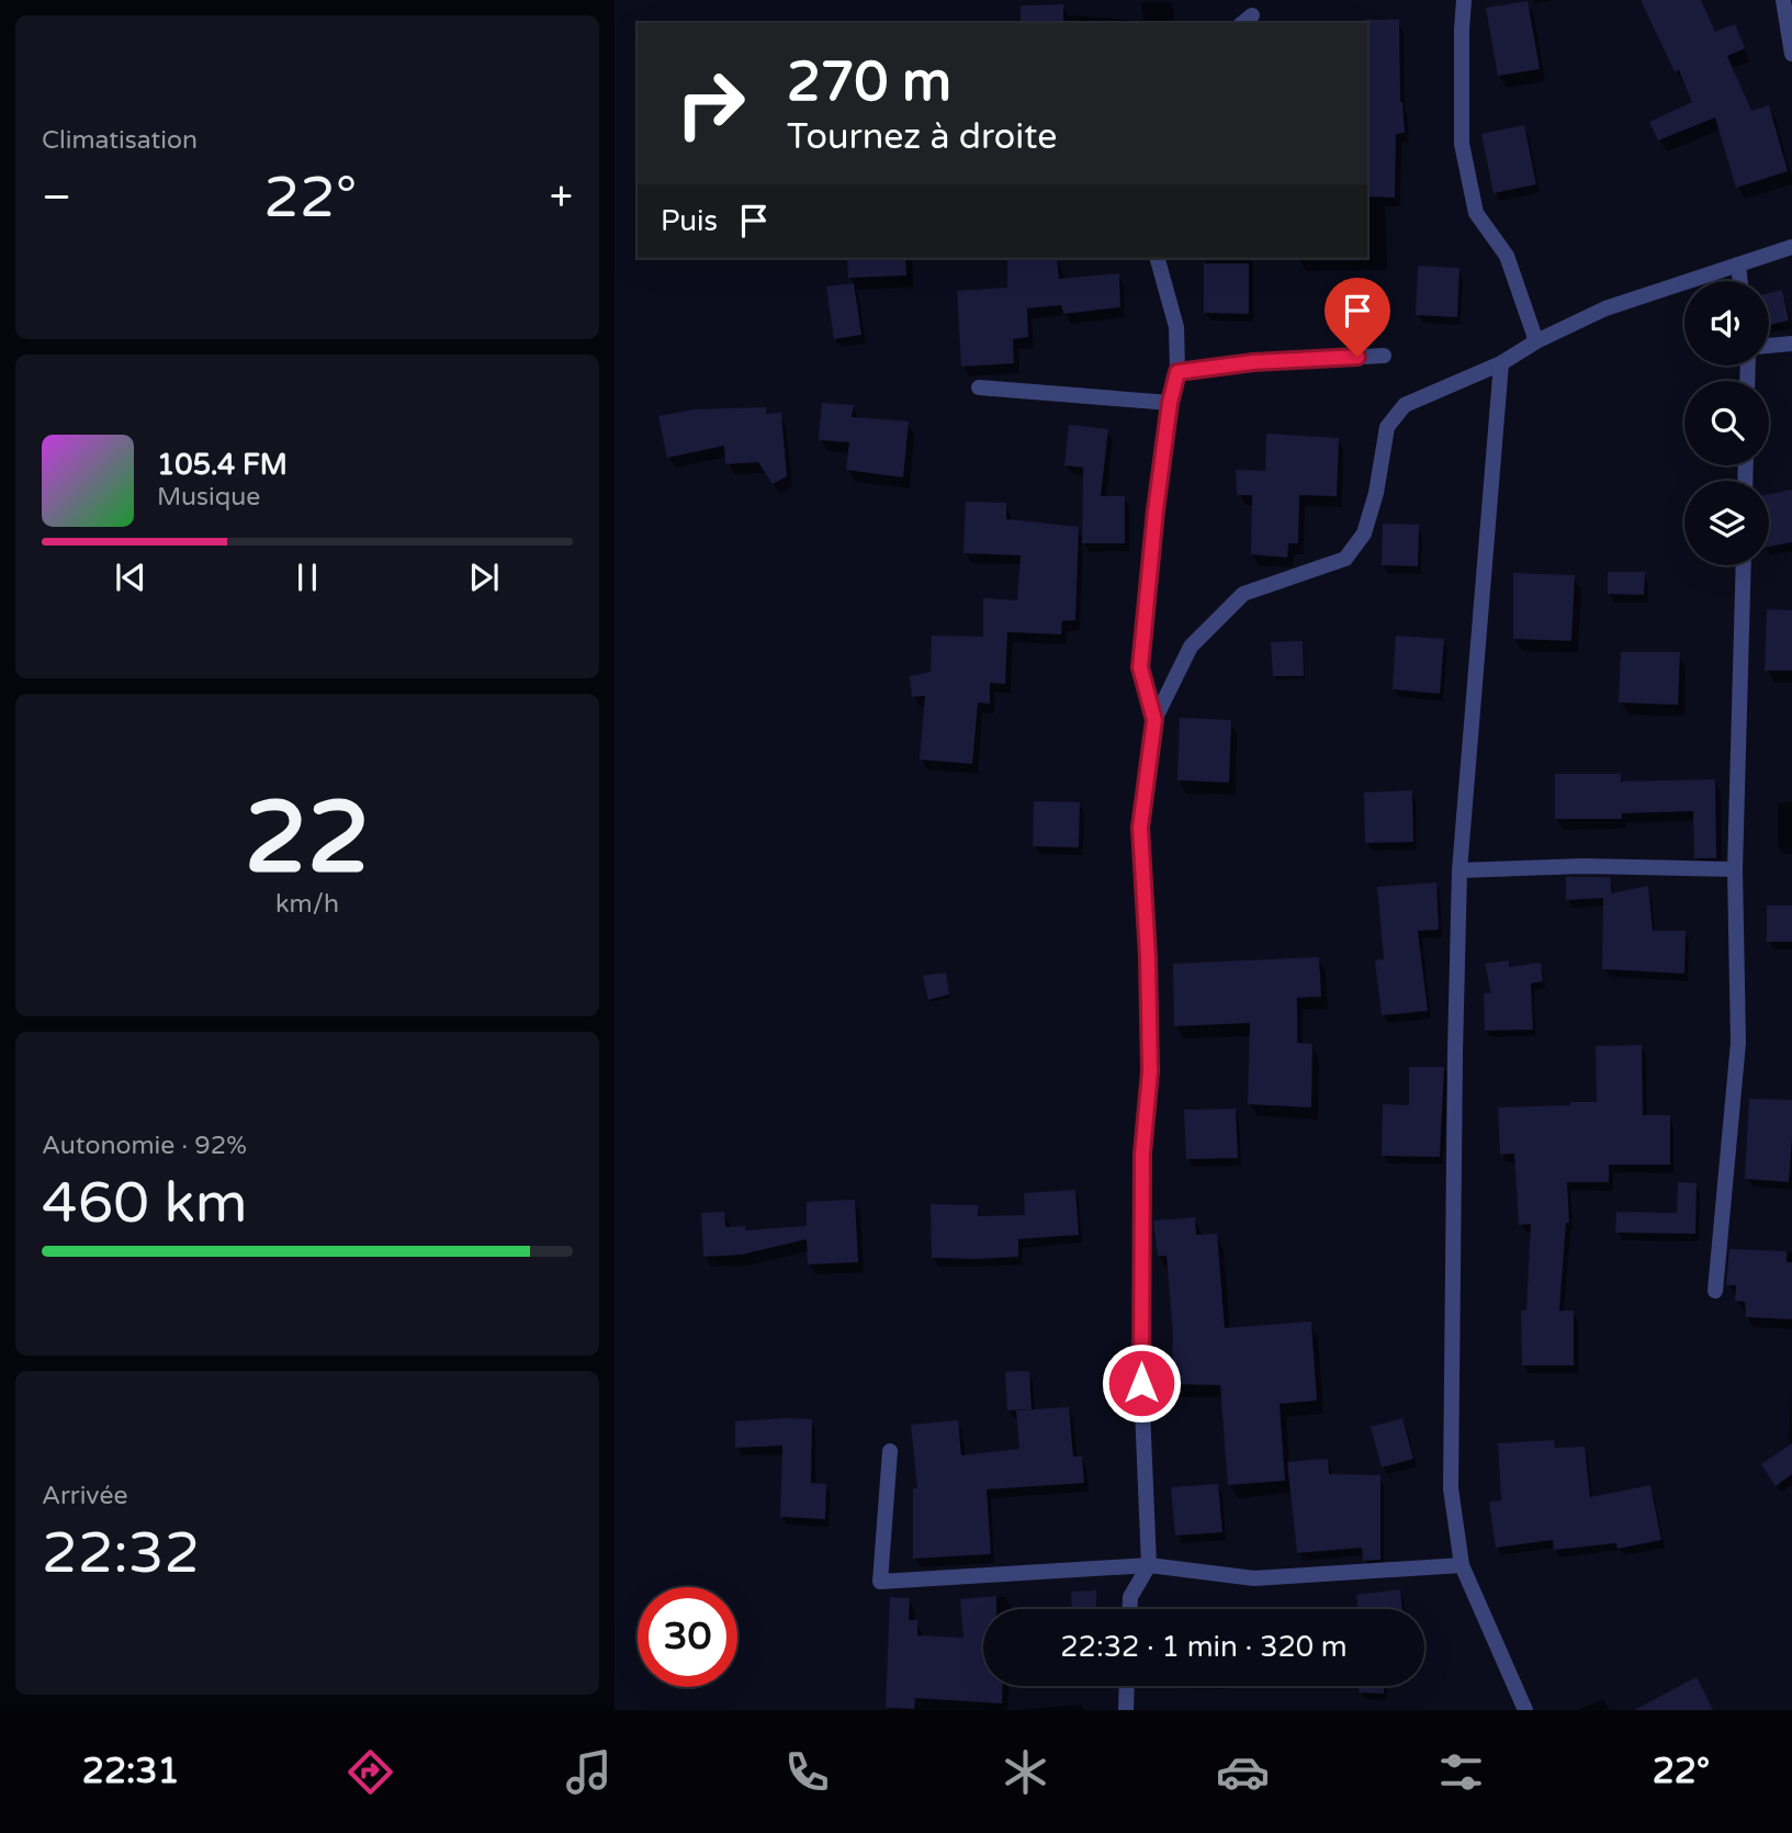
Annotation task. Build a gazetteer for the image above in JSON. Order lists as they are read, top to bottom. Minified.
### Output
{"page":{"tile":["Climatisation",["22","km/h"],["Autonomie · 92%","460 km"],["Arrivée","22:32"]],"turn":["270 m","Tournez à droite"],"heat":["−","22°","+"],"then":"Puis","song":["105.4 FM","Musique"],"limit":"30","trip":"22:32 · 1 min · 320 m","tabs":["22:31","22°"]}}
